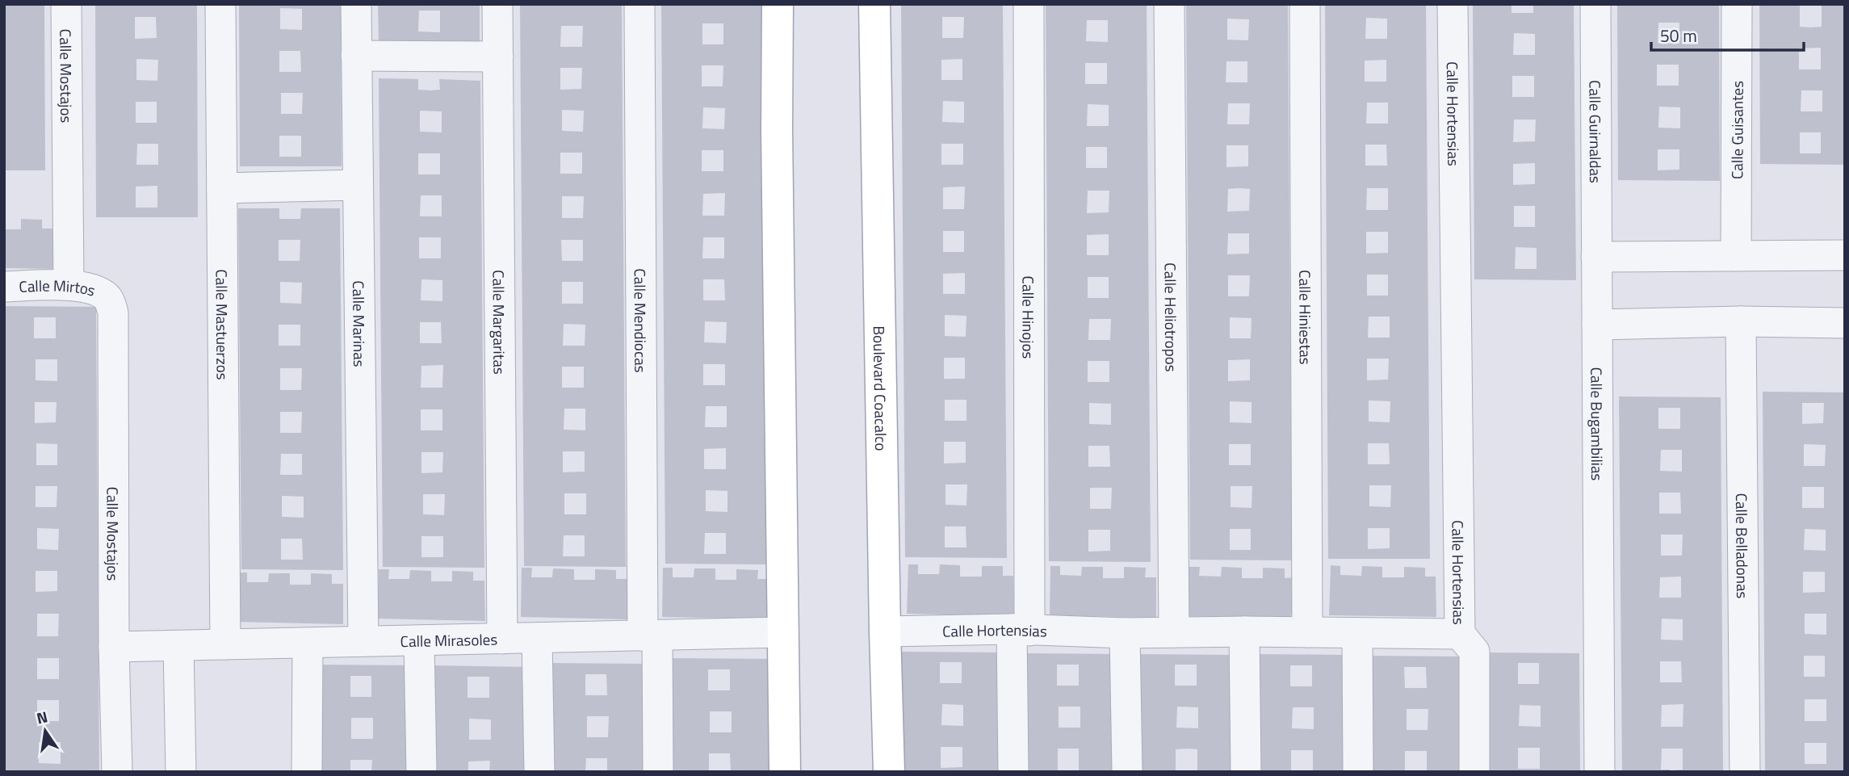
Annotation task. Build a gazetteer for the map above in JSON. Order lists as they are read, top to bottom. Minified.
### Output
{"streets":{"main road":["Boulevard Coacalco"],"street":["Calle Mostajos","Calle Hortensias","Calle Guisantes","Calle Guirnaldas","Calle Mirtos","Calle Hinojos","Calle Heliotropos","Calle Hiniestas","Calle Mendiocas","Calle Margaritas","Calle Marinas","Calle Mastuerzos","Calle Bugambilias","Calle Belladonas","Calle Mirasoles"]},"crossings":[["Calle Mostajos","Calle Mirtos"],["Calle Mostajos","Calle Mirasoles"],["Calle Hortensias","Calle Hinojos"],["Calle Hortensias","Calle Heliotropos"],["Calle Hortensias","Calle Hiniestas"],["Calle Hortensias","Boulevard Coacalco"],["Calle Guirnaldas","Calle Bugambilias"],["Calle Mendiocas","Calle Mirasoles"],["Calle Margaritas","Calle Mirasoles"],["Calle Marinas","Calle Mirasoles"],["Calle Mastuerzos","Calle Mirasoles"]],"scale_bar":"50 m","north":"top"}
